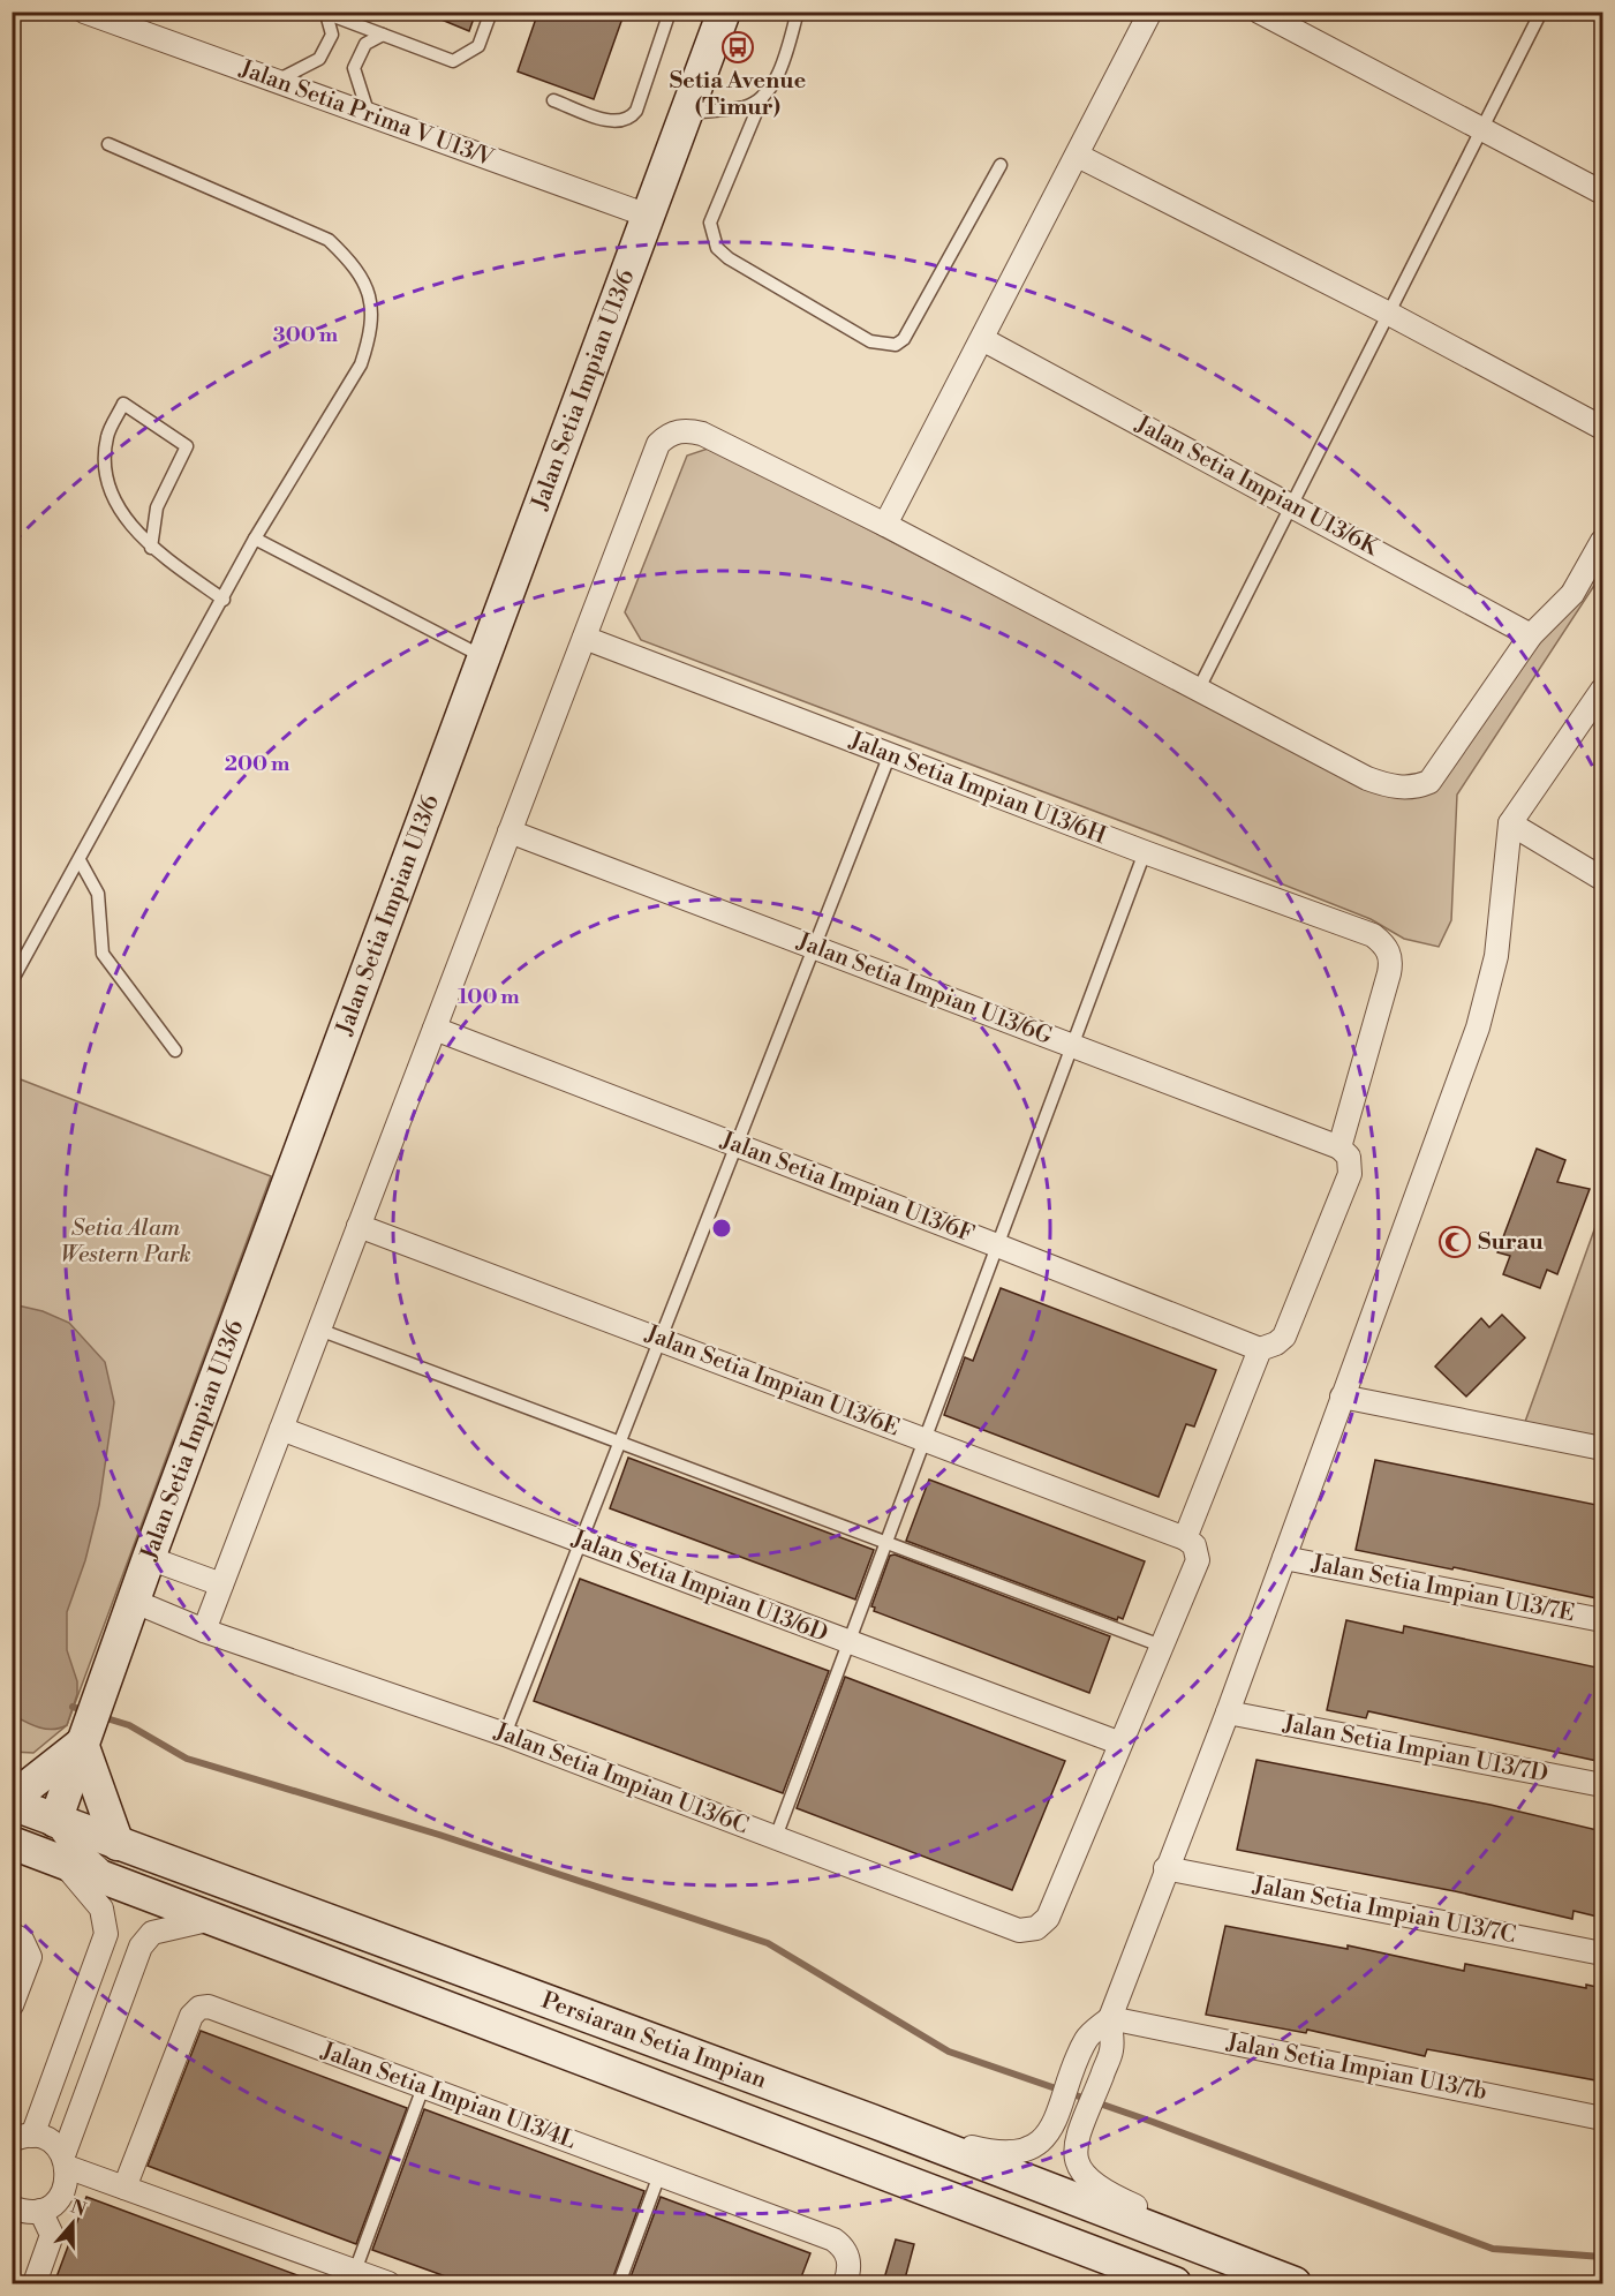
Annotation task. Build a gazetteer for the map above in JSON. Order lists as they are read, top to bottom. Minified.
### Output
{"streets":{"street":["Jalan Setia Prima V U13/V","Jalan Setia Impian U13/6","Jalan Setia Impian U13/6K","Jalan Setia Impian U13/6H","Jalan Setia Impian U13/6G","Jalan Setia Impian U13/6F","Jalan Setia Impian U13/6E","Jalan Setia Impian U13/6D","Jalan Setia Impian U13/7E","Jalan Setia Impian U13/7D","Jalan Setia Impian U13/6C","Jalan Setia Impian U13/7C","Persiaran Setia Impian","Jalan Setia Impian U13/7b","Jalan Setia Impian U13/4L"]},"crossings":[["Jalan Setia Prima V U13/V","Jalan Setia Impian U13/6"],["Jalan Setia Impian U13/6","Jalan Setia Impian U13/6C"],["Jalan Setia Impian U13/6","Persiaran Setia Impian"],["Jalan Setia Impian U13/6H","Jalan Setia Impian U13/6G"],["Jalan Setia Impian U13/6D","Jalan Setia Impian U13/6C"]],"parks":["Setia Alam Western Park"],"places":{"bus stop":["Setia Avenue (Timur)"],"mosque":["Surau"]},"north":"top","rings":["300 m","200 m","100 m"]}
